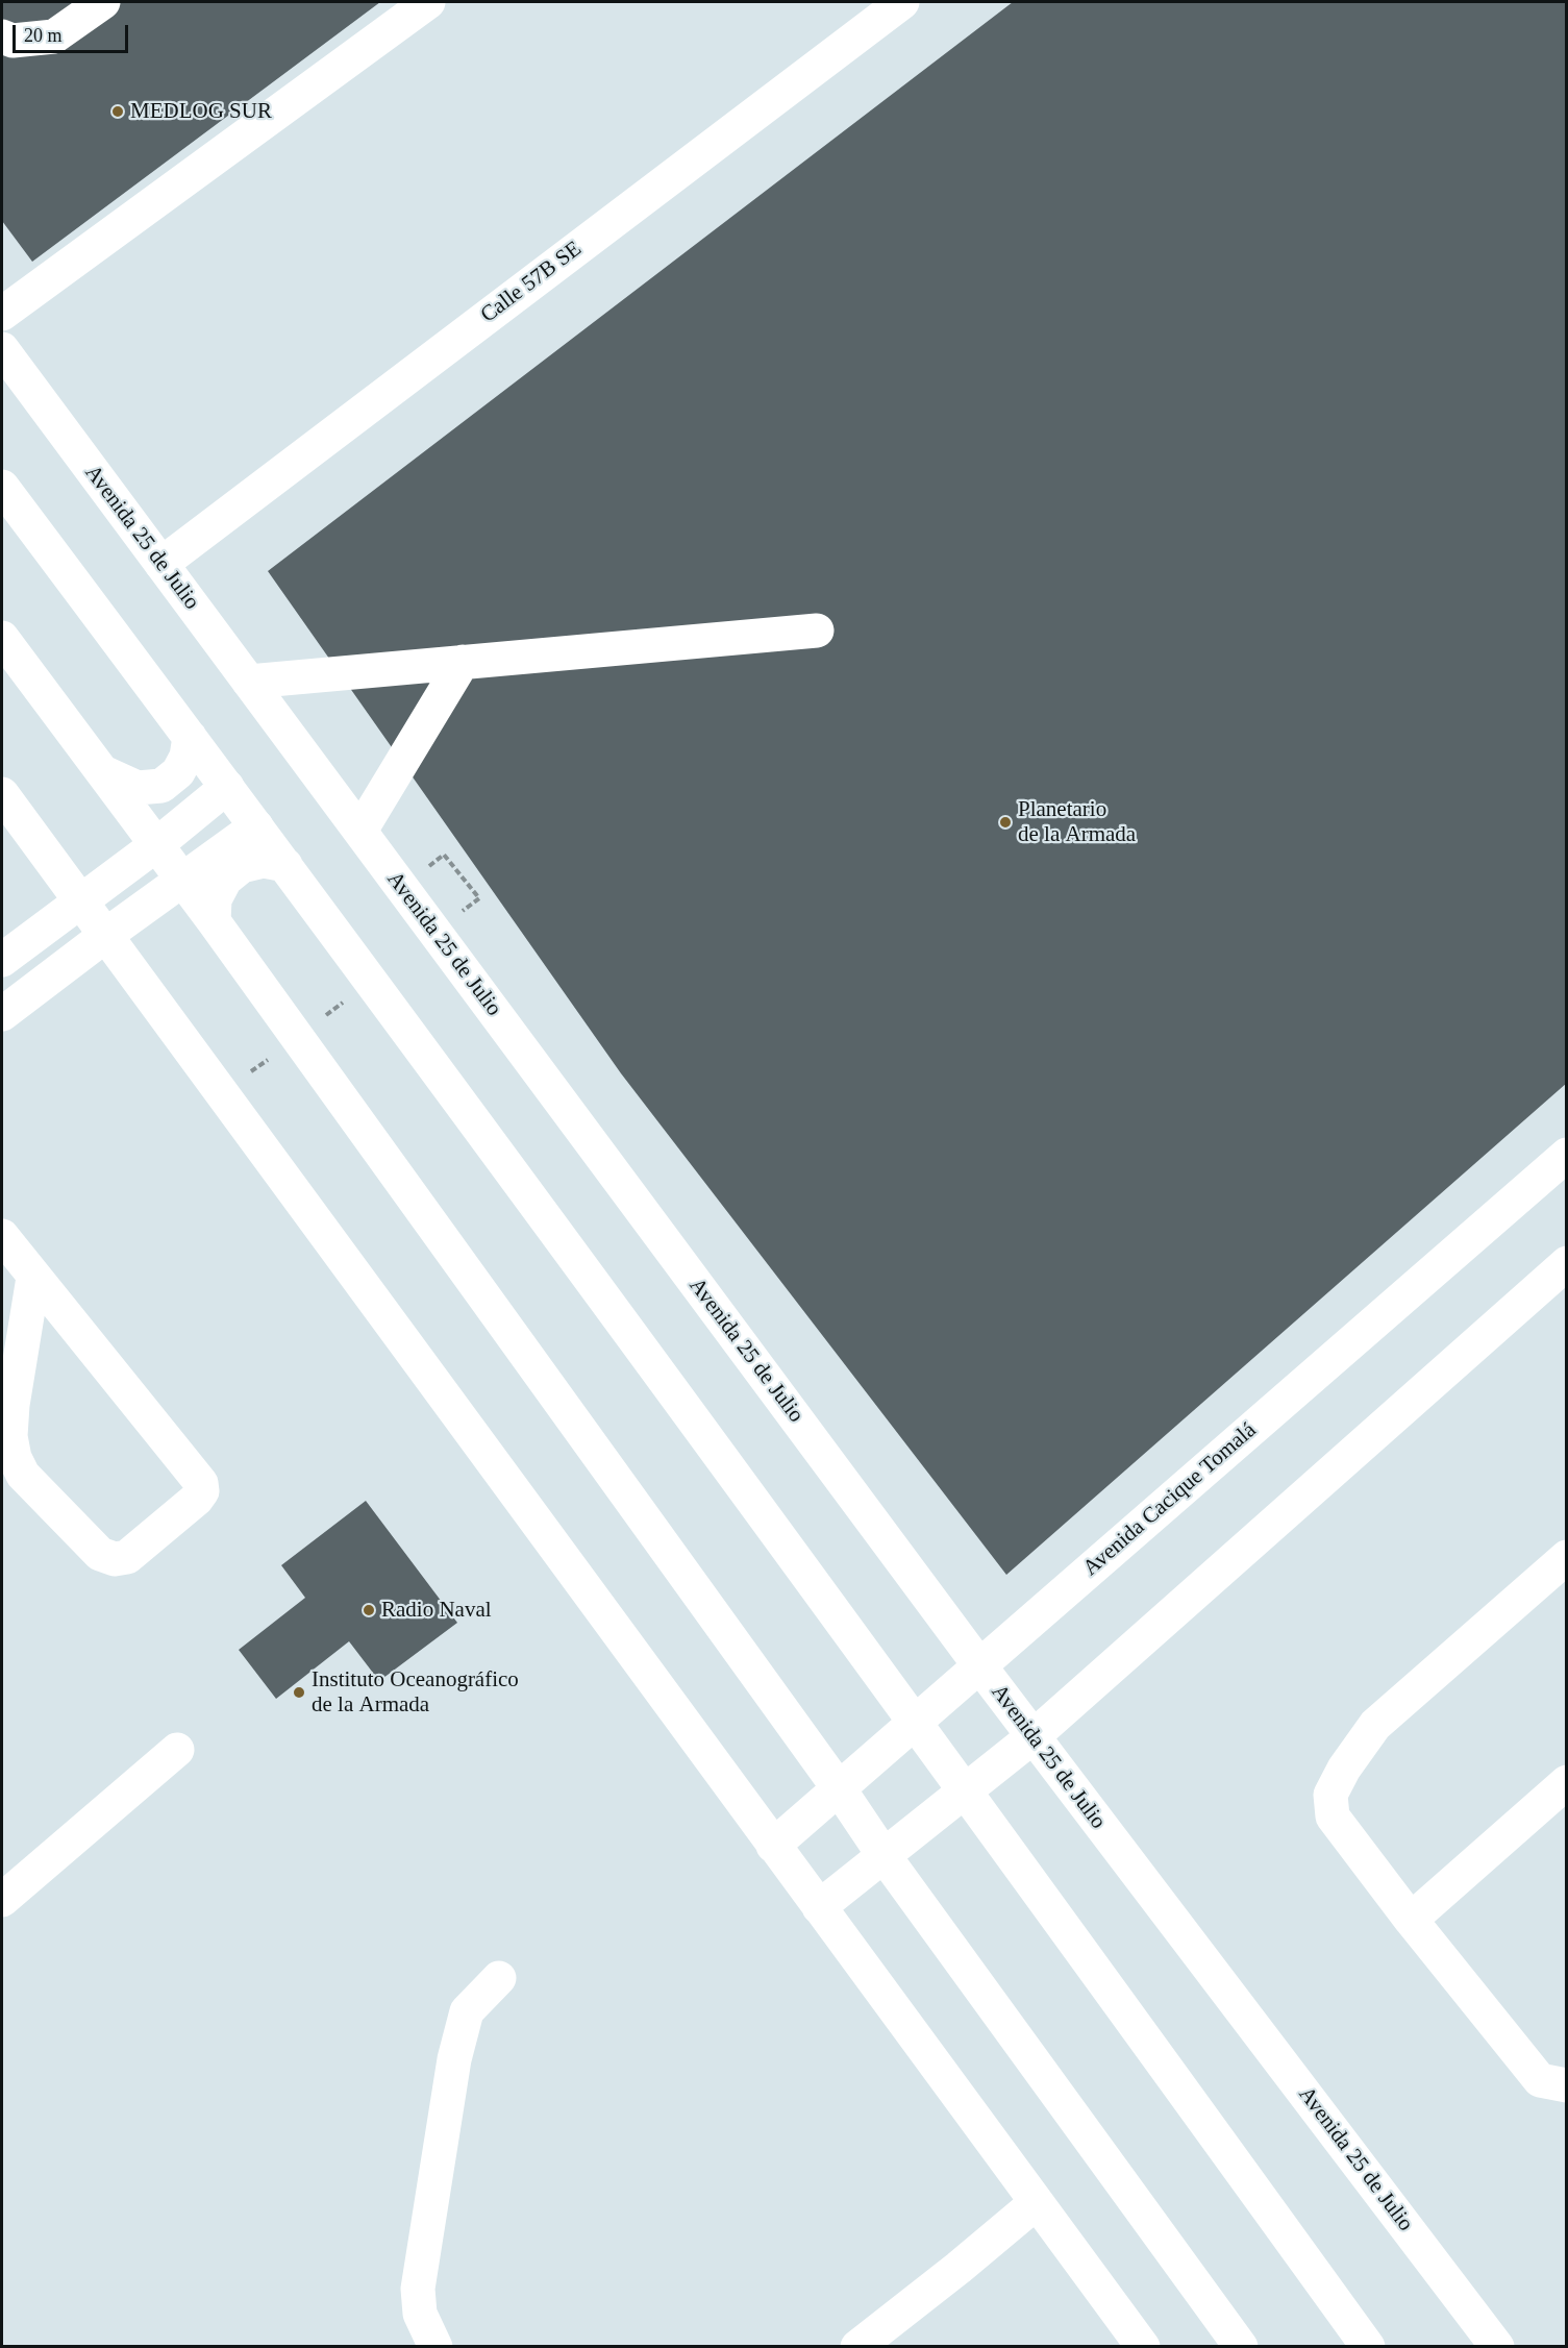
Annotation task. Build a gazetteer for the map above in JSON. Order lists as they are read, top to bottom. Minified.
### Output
{"streets":{"main road":["Calle 57B SE","Avenida 25 de Julio","Avenida Cacique Tomalá"]},"crossings":[["Calle 57B SE","Avenida 25 de Julio"],["Avenida 25 de Julio","Avenida Cacique Tomalá"]],"places":["MEDLOG SUR","Planetario de la Armada","Radio Naval","Instituto Oceanográfico de la Armada"],"scale_bar":"20 m"}
